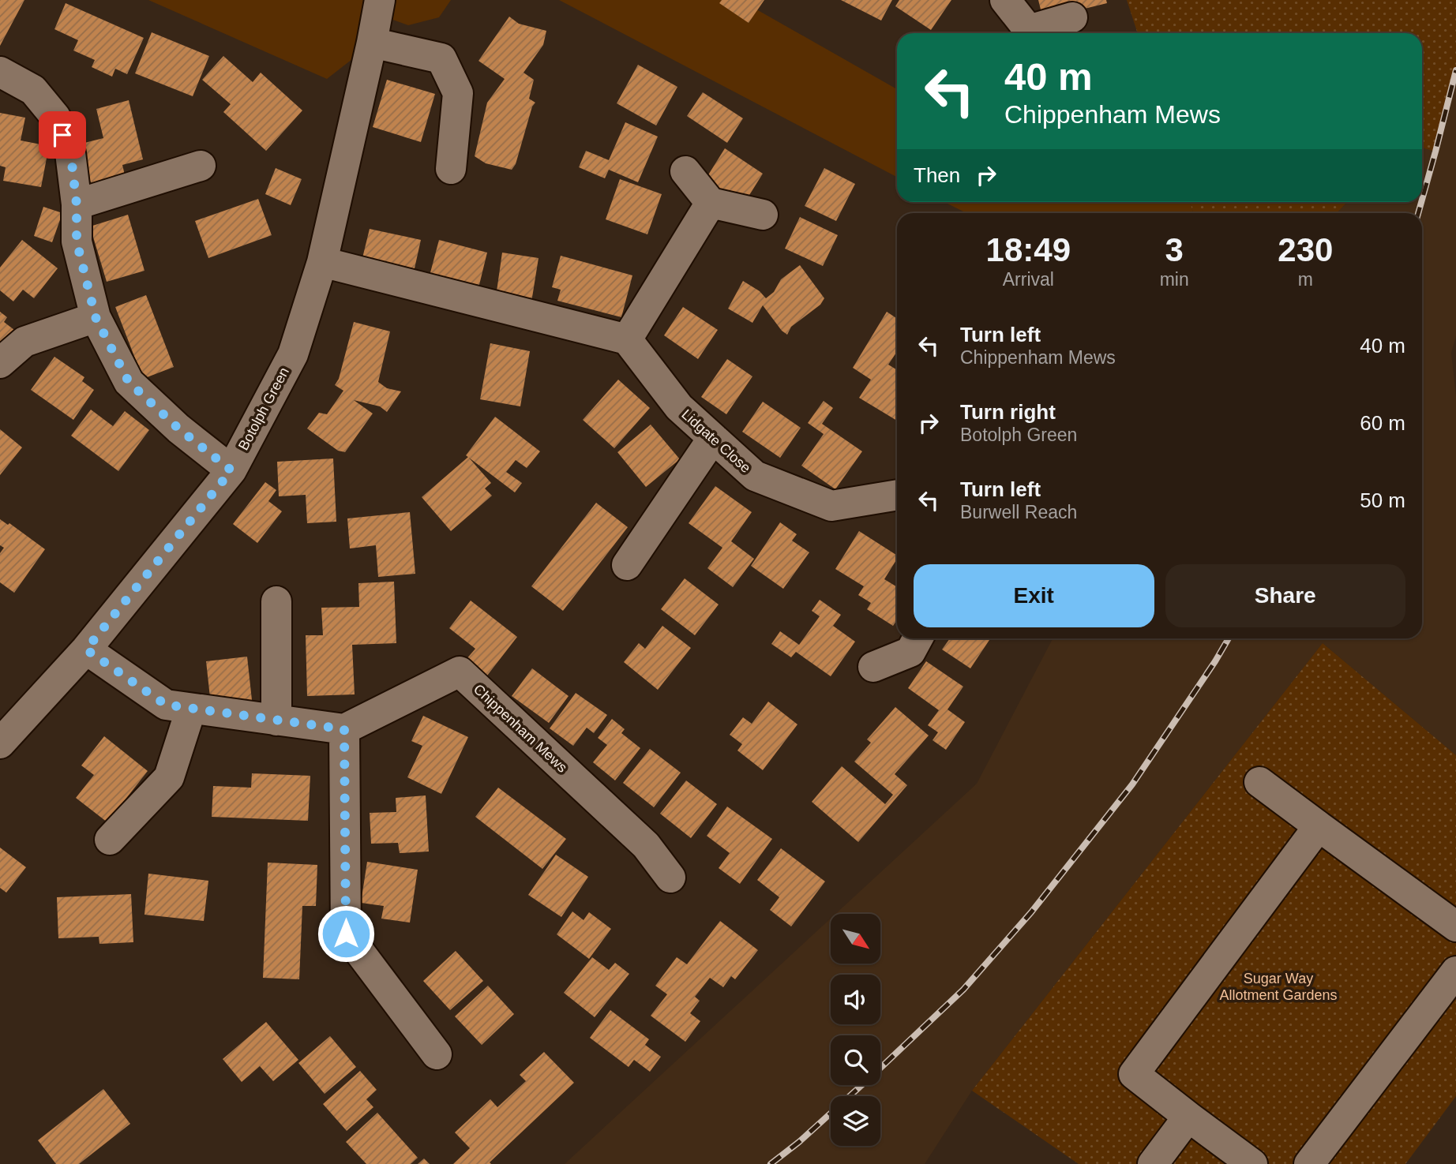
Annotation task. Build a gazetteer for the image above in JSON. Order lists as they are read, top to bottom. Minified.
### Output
{"streets":{"street":["Botolph Green","Lidgate Close","Chippenham Mews"]},"parks":["Sugar Way Allotment Gardens"],"north":"bottom right","page":{"turn":["40 m","Chippenham Mews"],"then":"Then","eta":["18:49","Arrival","3","min","230","m"],"list":[{"name":"Turn left","note":"Chippenham Mews","value":"40 m"},{"name":"Turn right","note":"Botolph Green","value":"60 m"},{"name":"Turn left","note":"Burwell Reach","value":"50 m"}],"buttons":["Exit","Share"]}}
